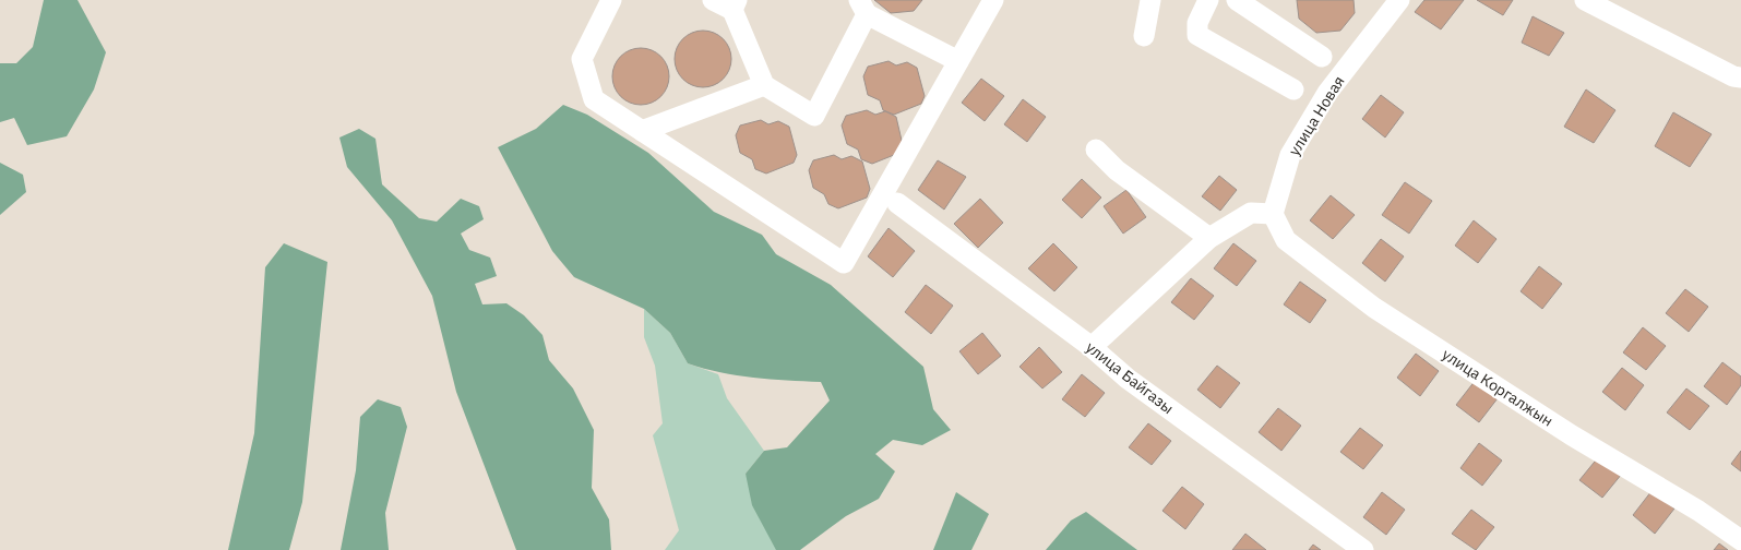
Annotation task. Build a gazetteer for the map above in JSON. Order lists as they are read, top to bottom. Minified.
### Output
{"streets":{"street":["улица Новая","улица Байгазы","улица Коргалжын"]},"crossings":[["улица Новая","улица Коргалжын"]]}
